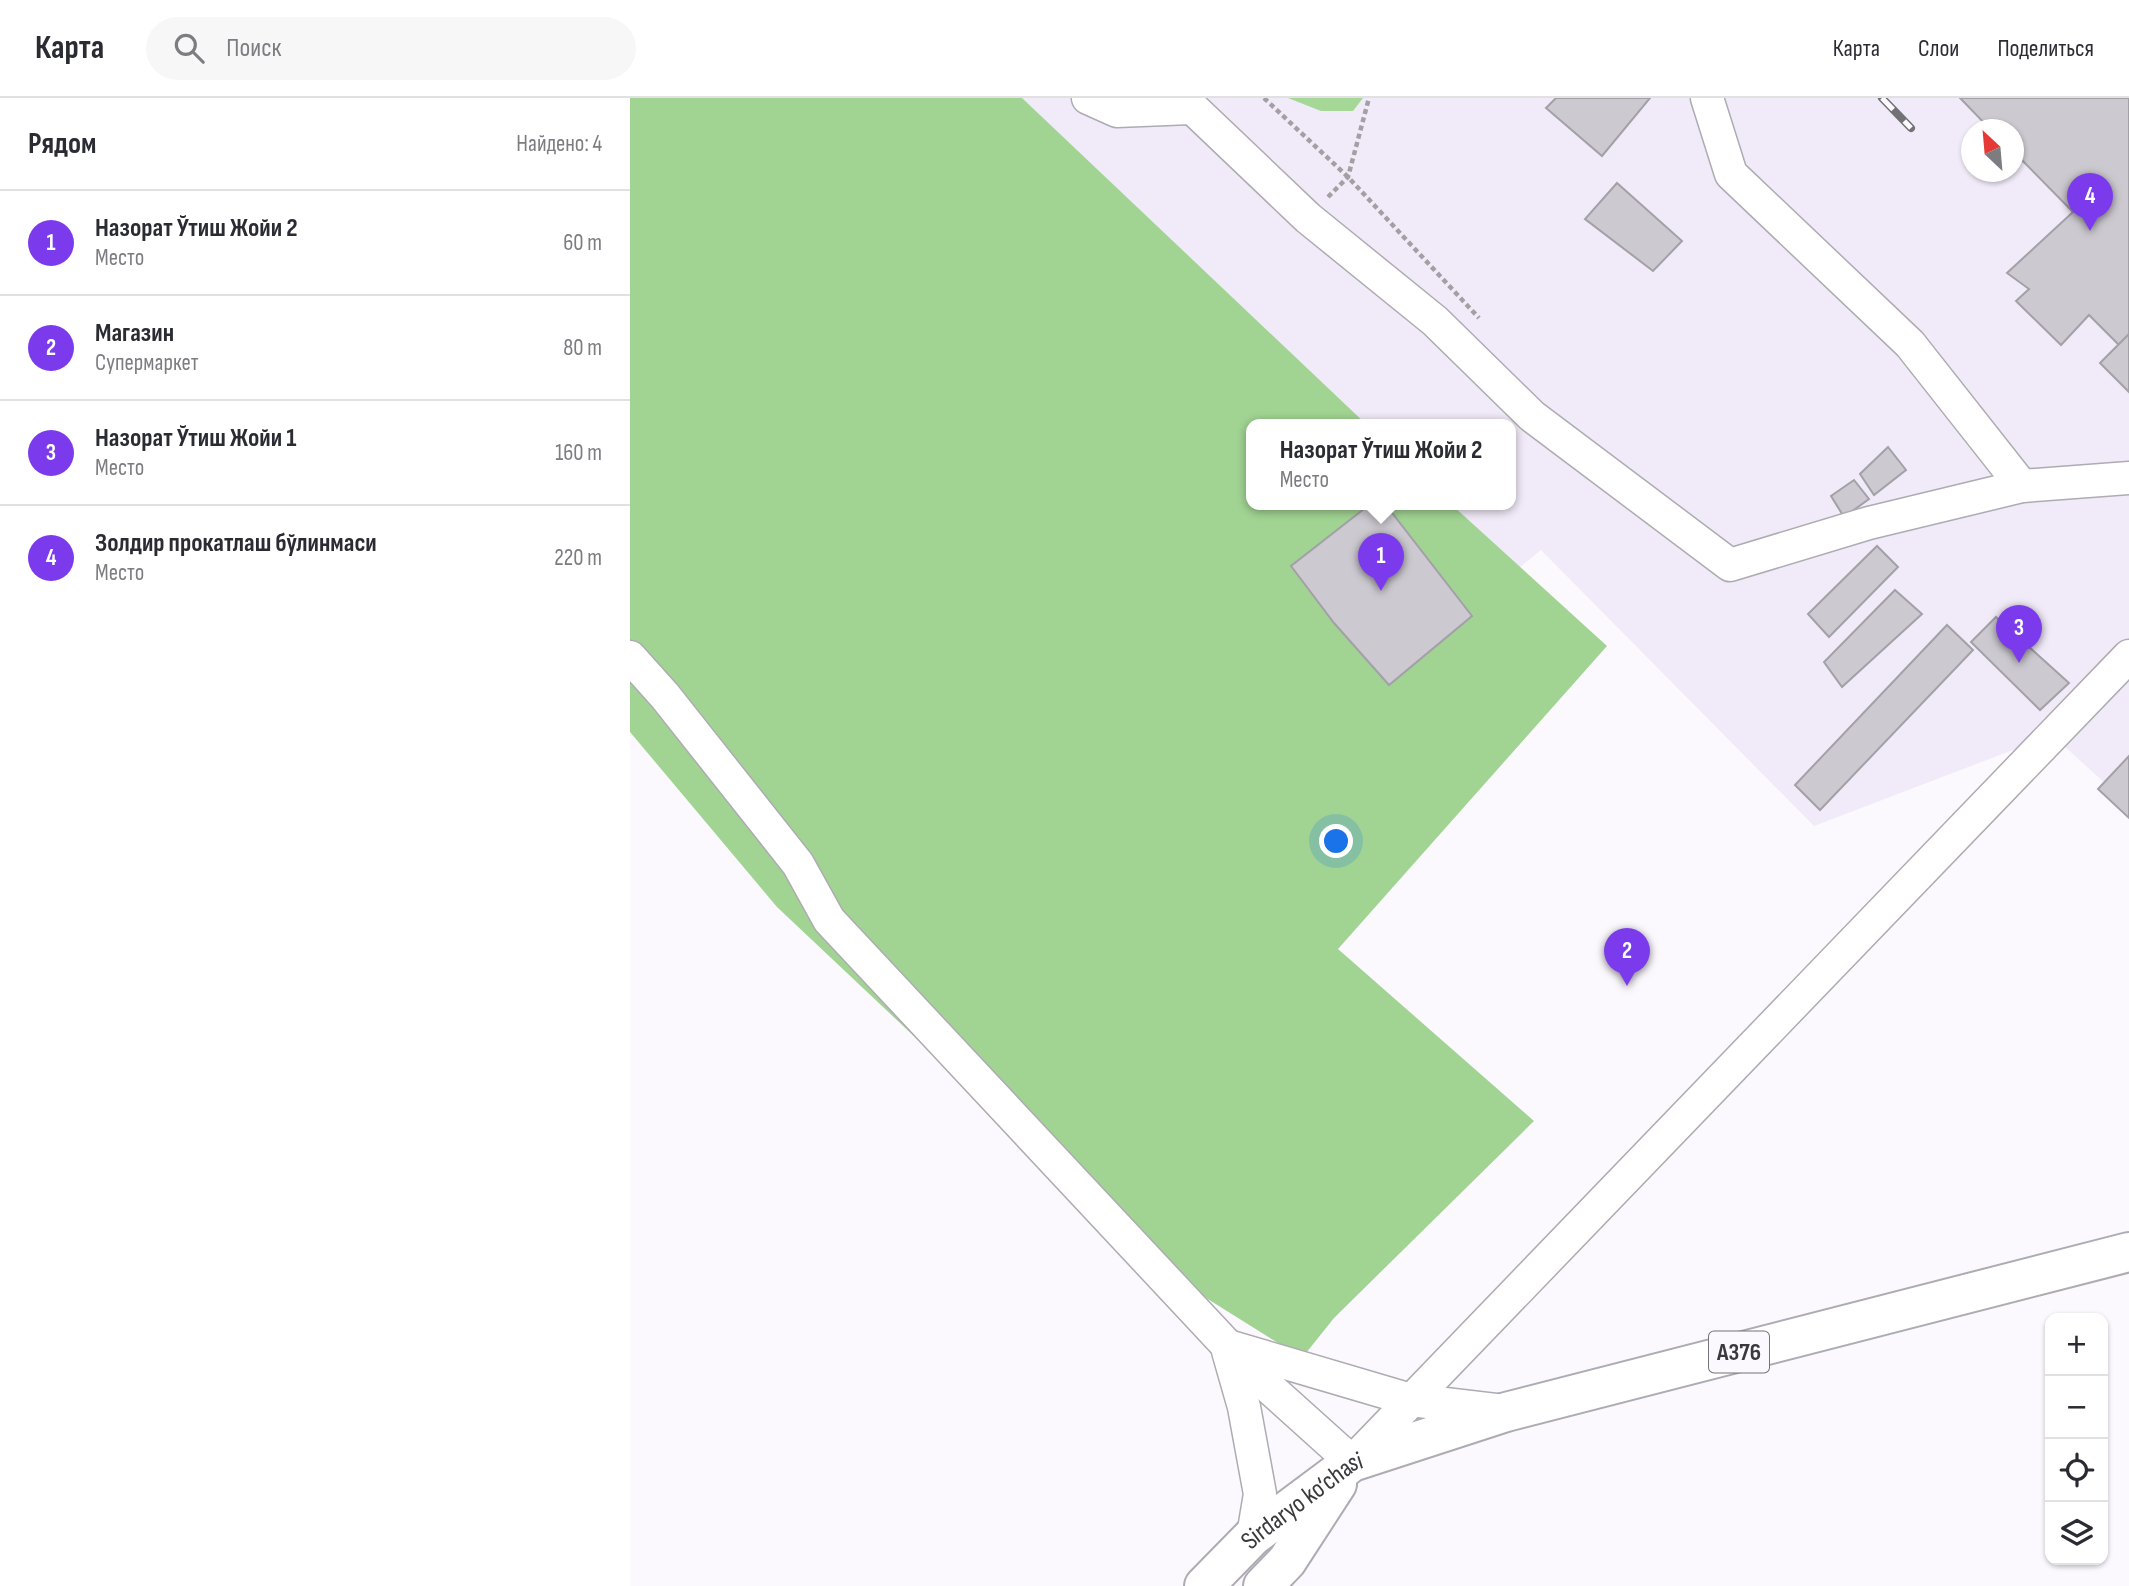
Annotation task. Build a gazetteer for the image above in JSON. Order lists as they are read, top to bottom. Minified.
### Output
{"streets":{"main road":["A376","Sirdaryo ko‘chasi"]},"crossings":[["A376","Sirdaryo ko‘chasi"]],"north":"top left","page":{"header":"Карта","search":"Поиск","nav":["Карта","Слои","Поделиться"],"heading":["Рядом","Найдено: 4"],"pins":["4","1","3","2"],"list":[{"mark":"1","name":"Назорат Ўтиш Жойи 2","note":"Место","value":"60 m"},{"mark":"2","name":"Магазин","note":"Супермаркет","value":"80 m"},{"mark":"3","name":"Назорат Ўтиш Жойи 1","note":"Место","value":"160 m"},{"mark":"4","name":"Золдир прокатлаш бўлинмаси","note":"Место","value":"220 m"}],"popup":["Назорат Ўтиш Жойи 2","Место"],"map_buttons":["+","−"]}}
